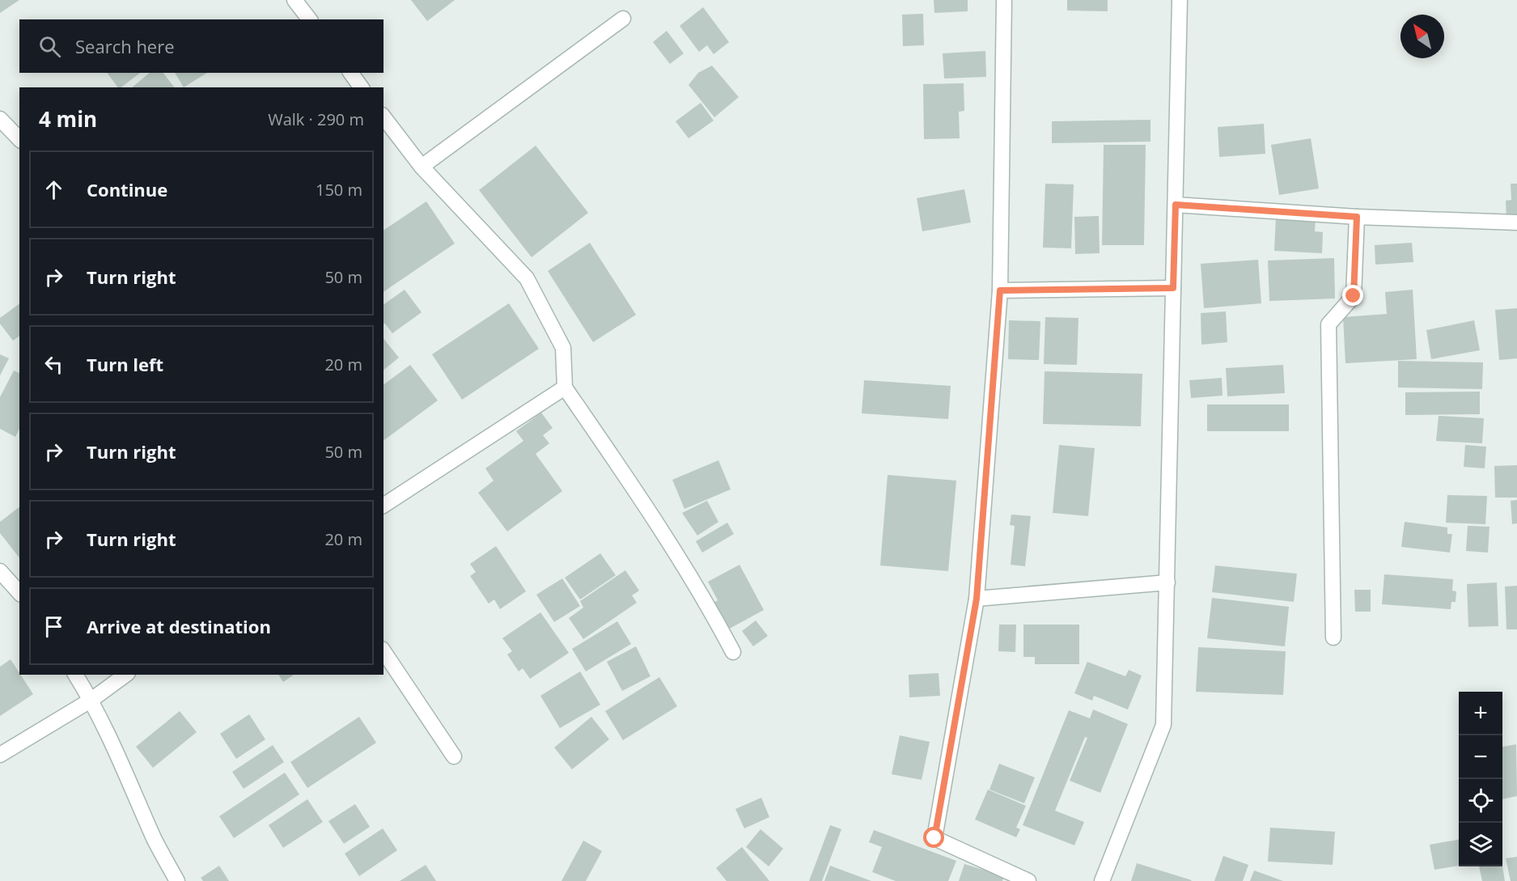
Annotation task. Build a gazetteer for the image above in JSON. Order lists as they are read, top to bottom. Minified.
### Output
{"north":"top left","page":{"search":"Search here","heading":["4 min","Walk · 290 m"],"list":[["Continue","150 m"],["Turn right","50 m"],["Turn left","20 m"],["Turn right","50 m"],["Turn right","20 m"],"Arrive at destination"],"map_buttons":["+","−"]}}
